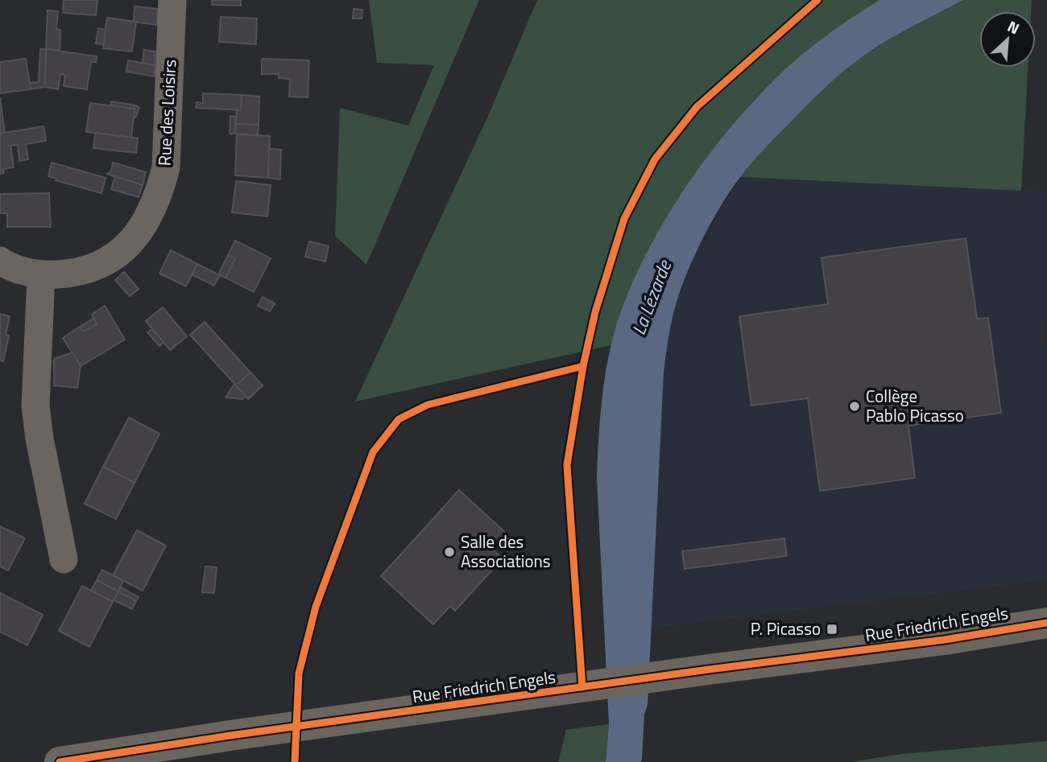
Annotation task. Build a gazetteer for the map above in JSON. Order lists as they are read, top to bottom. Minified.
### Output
{"streets":{"street":["Rue des Loisirs","Rue Friedrich Engels"]},"water":["La Lézarde"],"places":{"other":["Collège Pablo Picasso","Salle des Associations"],"transit":["P. Picasso"]},"north":"top right"}
